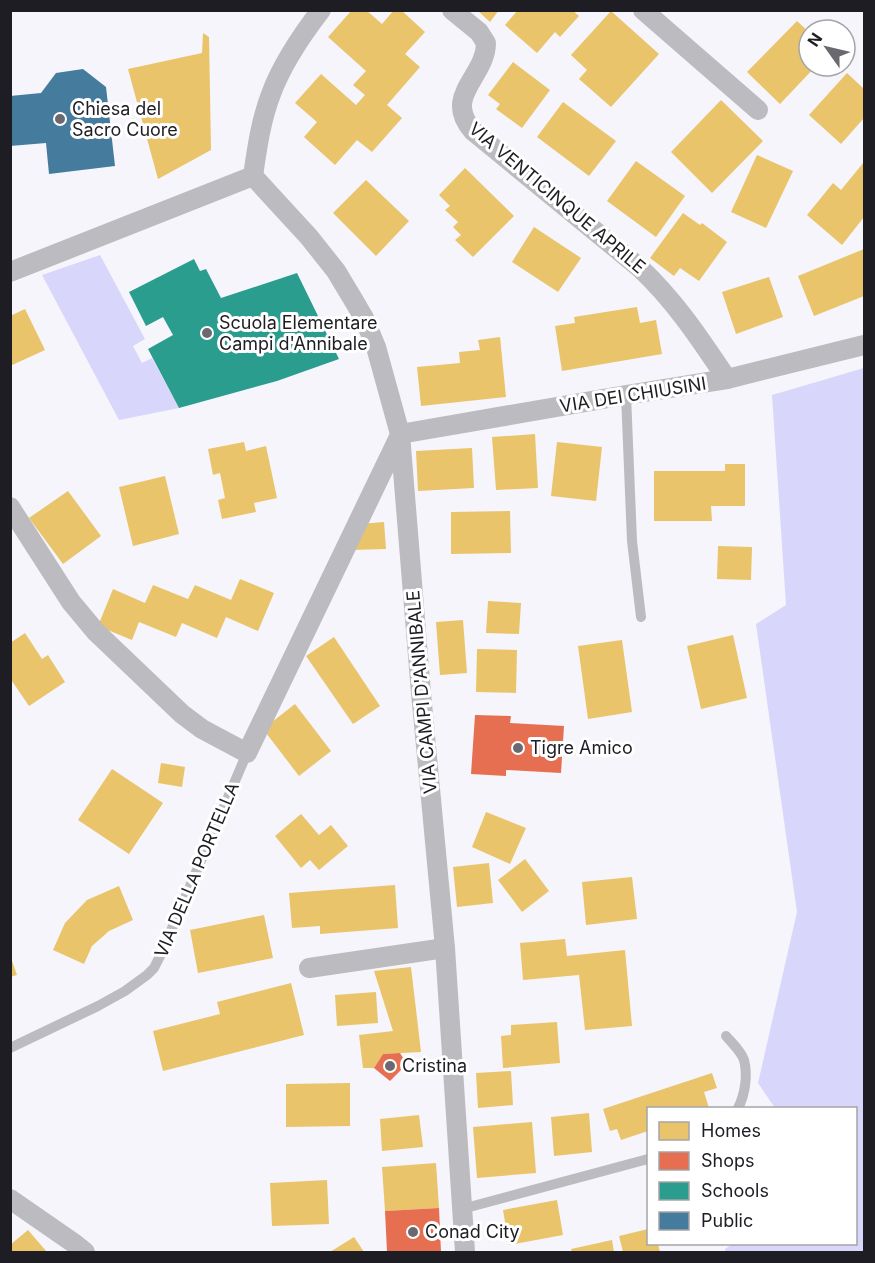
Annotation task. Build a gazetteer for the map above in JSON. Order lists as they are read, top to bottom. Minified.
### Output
{"streets":{"street":["VIA VENTICINQUE APRILE","VIA DEI CHIUSINI","VIA CAMPI D'ANNIBALE","VIA DELLA PORTELLA"]},"crossings":[["VIA VENTICINQUE APRILE","VIA DEI CHIUSINI"],["VIA DEI CHIUSINI","VIA CAMPI D'ANNIBALE"],["VIA DEI CHIUSINI","VIA DELLA PORTELLA"],["VIA CAMPI D'ANNIBALE","VIA DELLA PORTELLA"]],"places":["Chiesa del Sacro Cuore","Scuola Elementare Campi d'Annibale","Tigre Amico","Cristina","Conad City"],"legend":["Homes","Shops","Schools","Public"],"north":"top left"}
